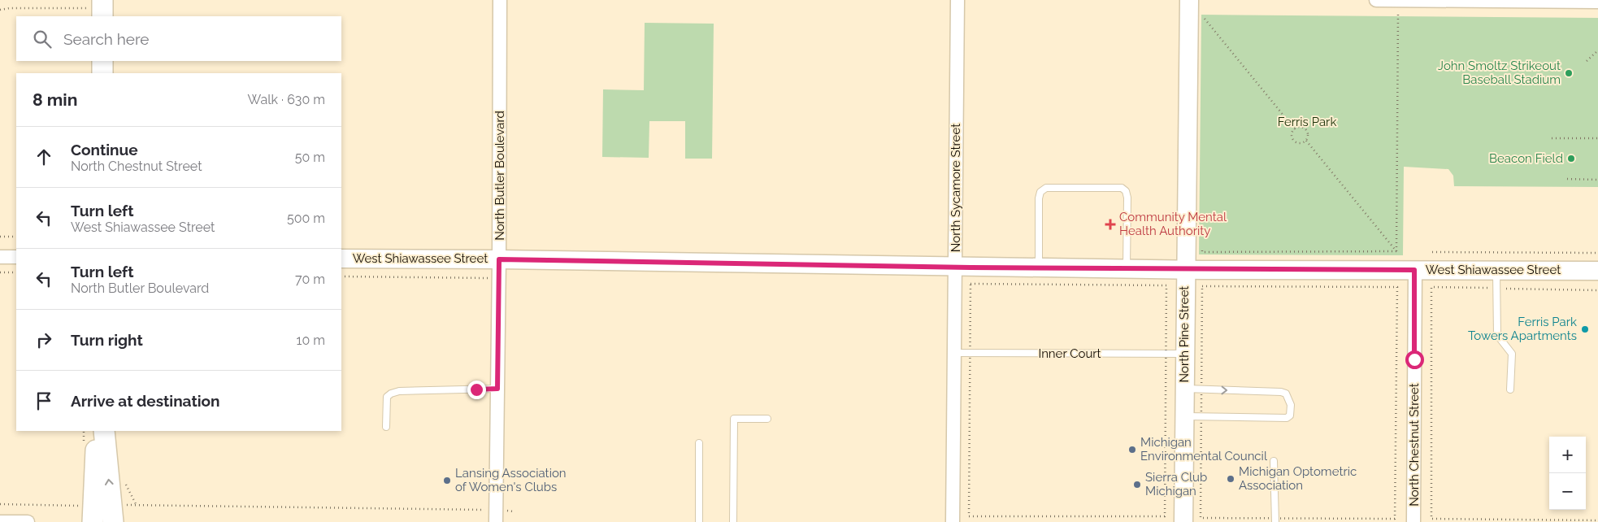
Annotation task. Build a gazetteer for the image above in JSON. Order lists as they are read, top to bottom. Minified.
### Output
{"streets":{"street":["North Butler Boulevard","North Sycamore Street","West Shiawassee Street","North Pine Street","North Chestnut Street"],"lane":["Inner Court"]},"crossings":[["North Butler Boulevard","West Shiawassee Street"],["North Sycamore Street","West Shiawassee Street"],["North Sycamore Street","Inner Court"],["West Shiawassee Street","North Pine Street"],["West Shiawassee Street","North Chestnut Street"],["North Pine Street","Inner Court"]],"parks":["Ferris Park"],"places":{"other":["John Smoltz Strikeout Baseball Stadium","Beacon Field","Ferris Park Towers Apartments","Michigan Environmental Council","Michigan Optometric Association","Lansing Association of Women's Clubs","Sierra Club Michigan"],"health":["Community Mental Health Authority"]},"page":{"search":"Search here","heading":["8 min","Walk · 630 m"],"list":[["Continue","North Chestnut Street","50 m"],["Turn left","West Shiawassee Street","500 m"],["Turn left","North Butler Boulevard","70 m"],["Turn right","10 m"],"Arrive at destination"],"map_buttons":["+","−"]}}
